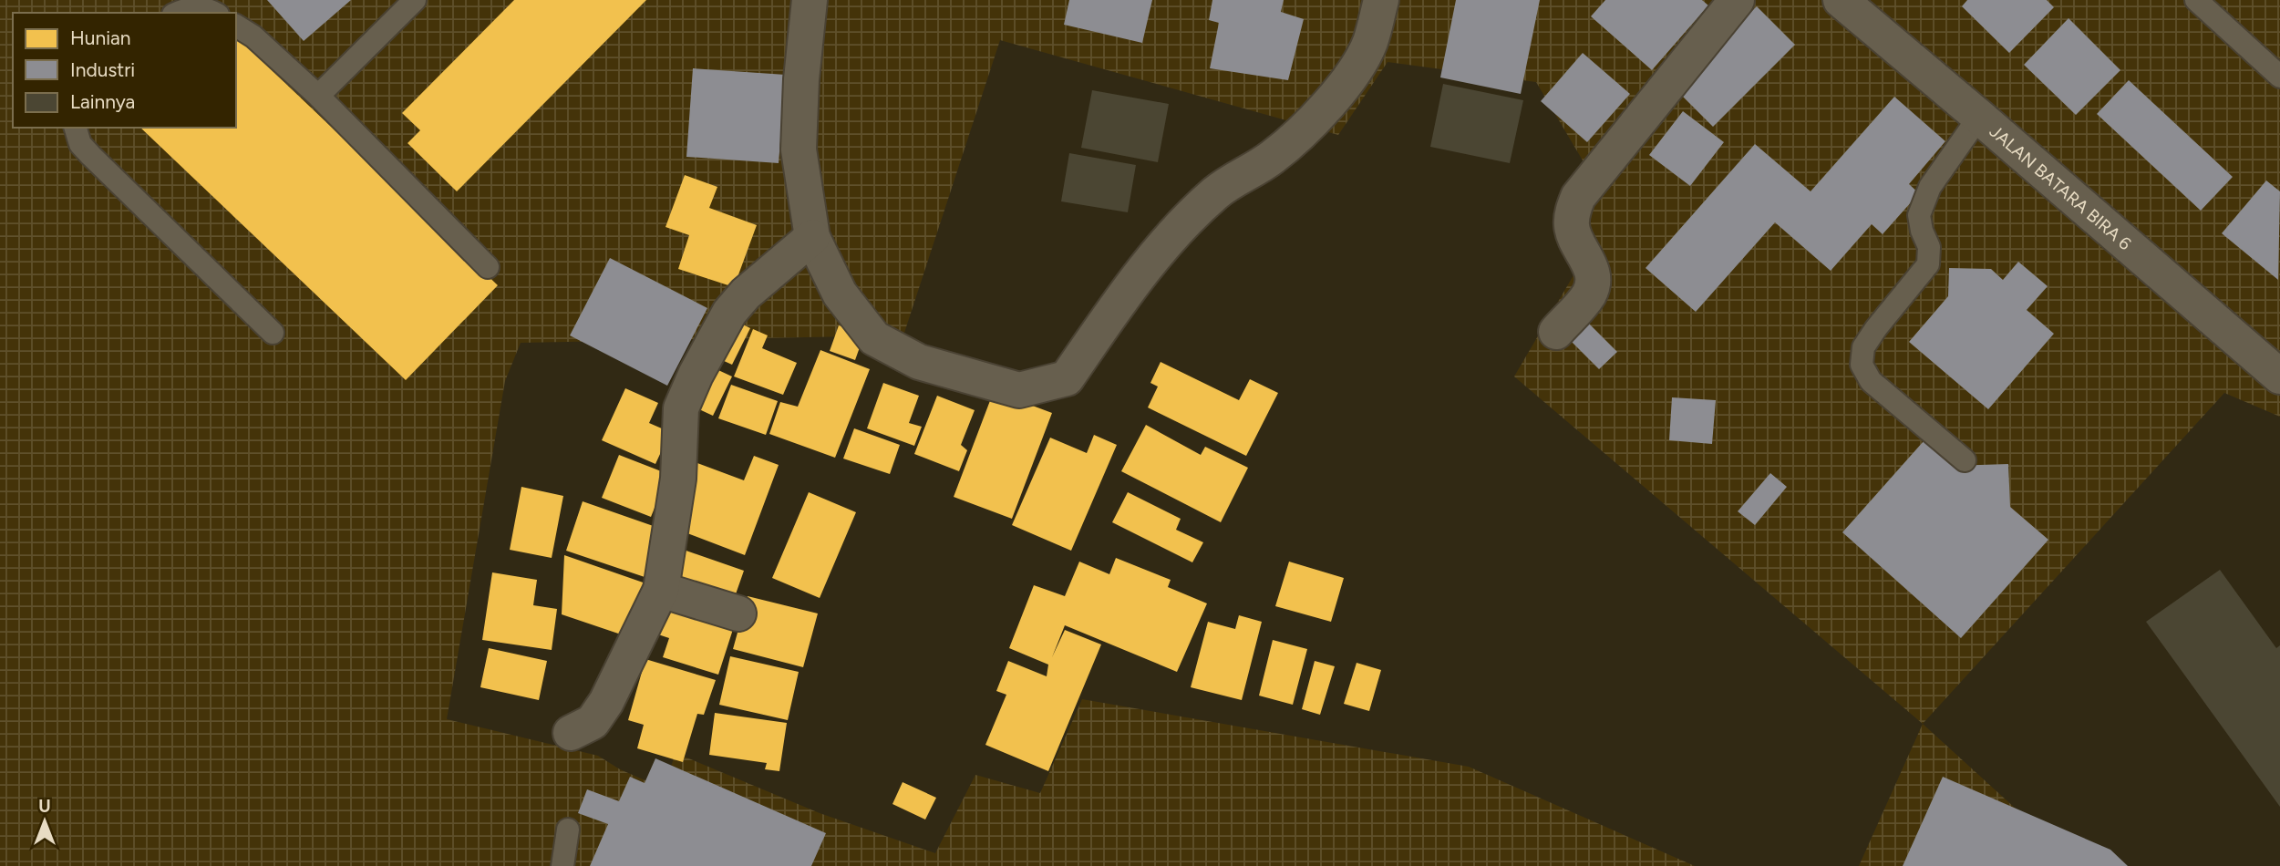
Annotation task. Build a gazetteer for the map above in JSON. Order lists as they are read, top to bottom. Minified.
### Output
{"streets":{"street":["JALAN BATARA BIRA 6"]},"legend":["Hunian","Industri","Lainnya"],"north":"top"}
